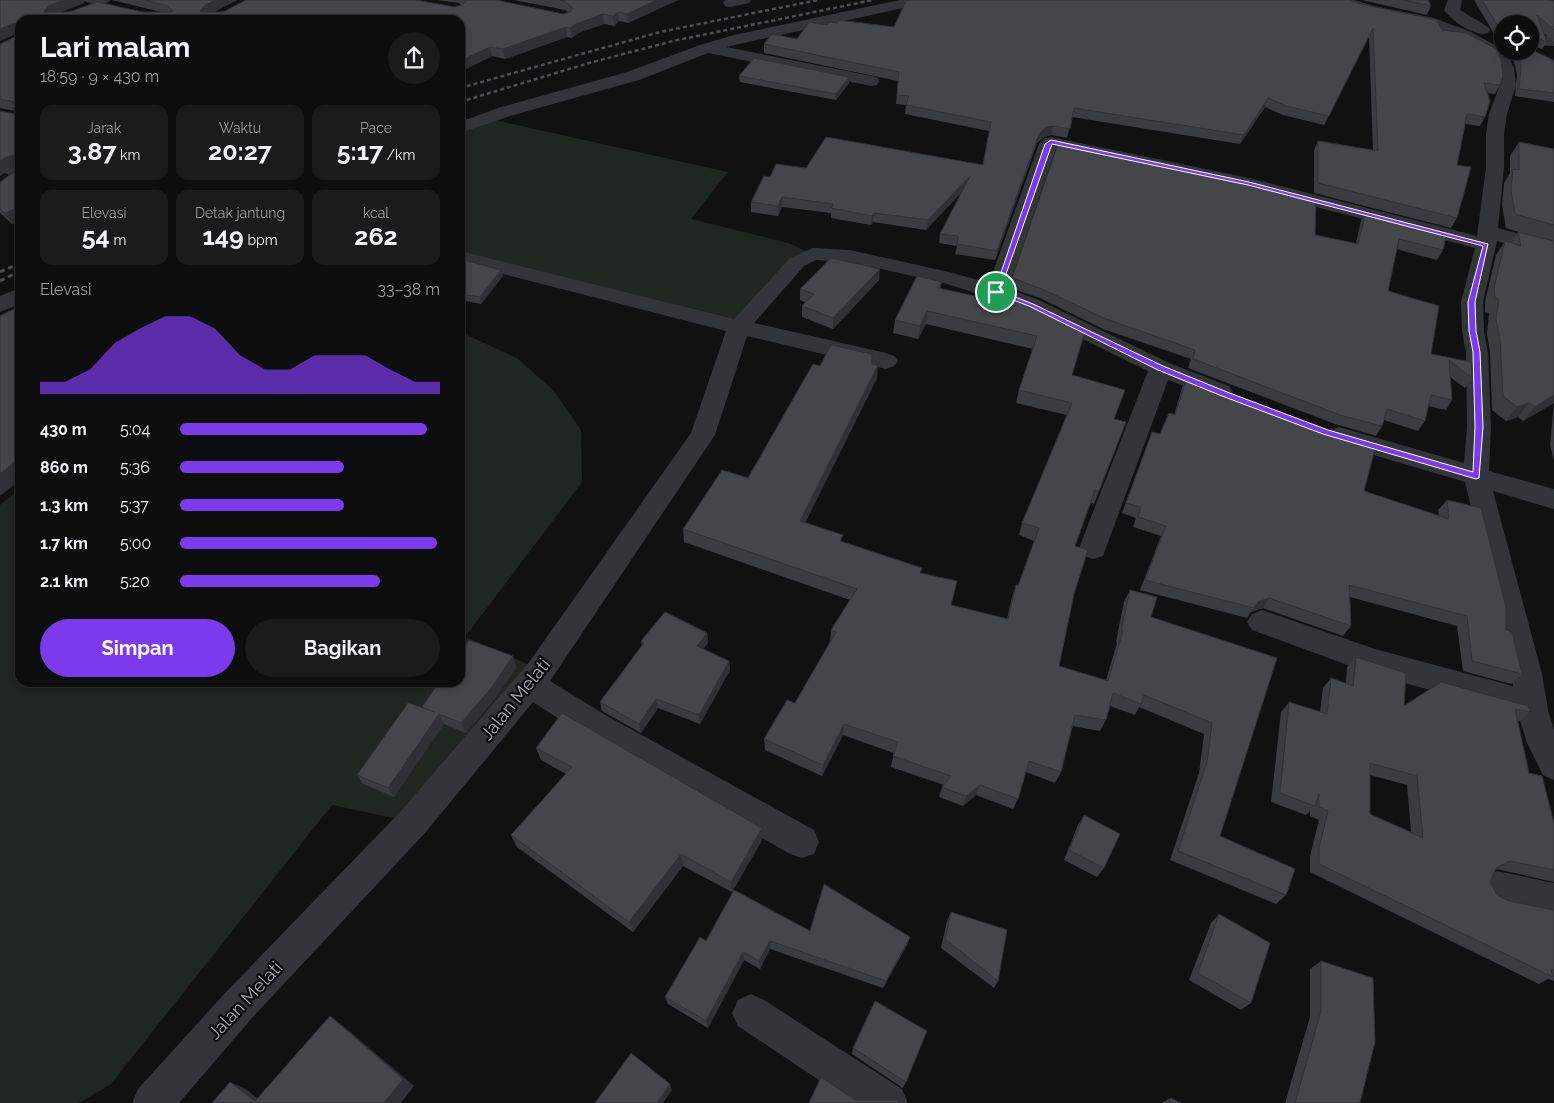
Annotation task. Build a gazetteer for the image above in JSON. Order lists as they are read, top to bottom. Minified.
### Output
{"streets":{"street":["Jalan Melati"]},"page":{"heading":["Lari malam","18:59 · 9 × 430 m"],"stats":[["Jarak","3.87 km"],["Waktu","20:27"],["Pace","5:17 /km"],["Elevasi","54 m"],["Detak jantung","149 bpm"],["kcal","262"]],"chart":["Elevasi","33–38 m"],"list":[{"name":"430 m","note":"5:04"},{"name":"860 m","note":"5:36"},{"name":"1.3 km","note":"5:37"},{"name":"1.7 km","note":"5:00"},{"name":"2.1 km","note":"5:20"}],"buttons":["Simpan","Bagikan"]}}
